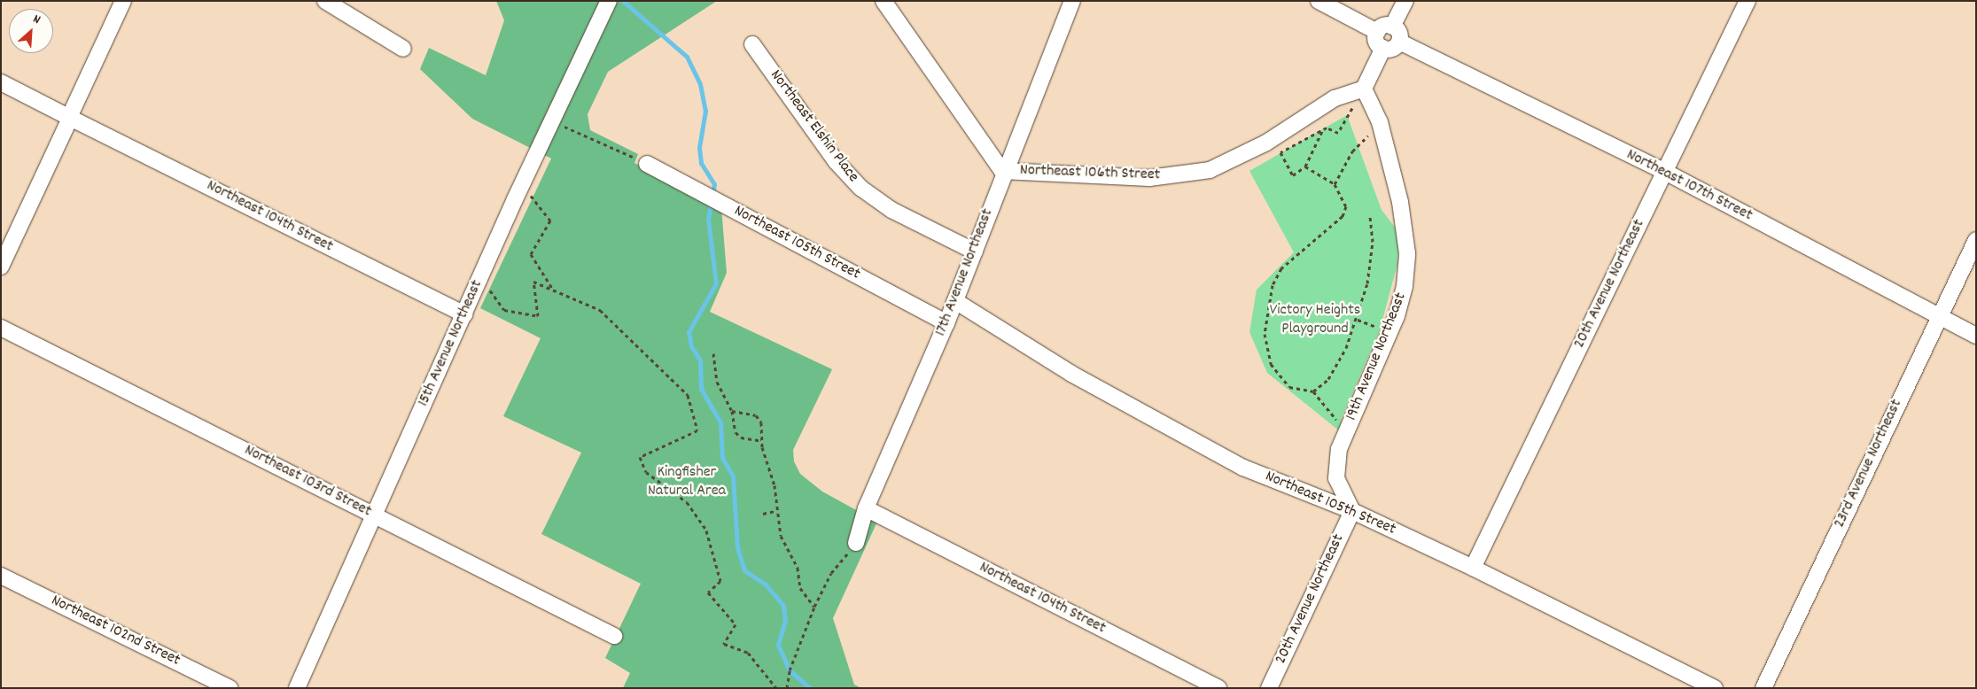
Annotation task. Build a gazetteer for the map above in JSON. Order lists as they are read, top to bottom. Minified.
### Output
{"streets":{"street":["Northeast Elshin Place","Northeast 106th Street","Northeast 107th Street","Northeast 104th Street","Northeast 105th Street","17th Avenue Northeast","20th Avenue Northeast","15th Avenue Northeast","19th Avenue Northeast","23rd Avenue Northeast","Northeast 103rd Street","Northeast 102nd Street"]},"crossings":[["Northeast Elshin Place","17th Avenue Northeast"],["Northeast 106th Street","17th Avenue Northeast"],["Northeast 106th Street","19th Avenue Northeast"],["Northeast 107th Street","20th Avenue Northeast"],["Northeast 107th Street","23rd Avenue Northeast"],["Northeast 104th Street","17th Avenue Northeast"],["Northeast 104th Street","15th Avenue Northeast"],["Northeast 105th Street","17th Avenue Northeast"],["Northeast 105th Street","20th Avenue Northeast"],["Northeast 105th Street","19th Avenue Northeast"],["20th Avenue Northeast","19th Avenue Northeast"],["15th Avenue Northeast","Northeast 103rd Street"]],"parks":["Victory Heights Playground","Kingfisher Natural Area"],"north":"top right"}
